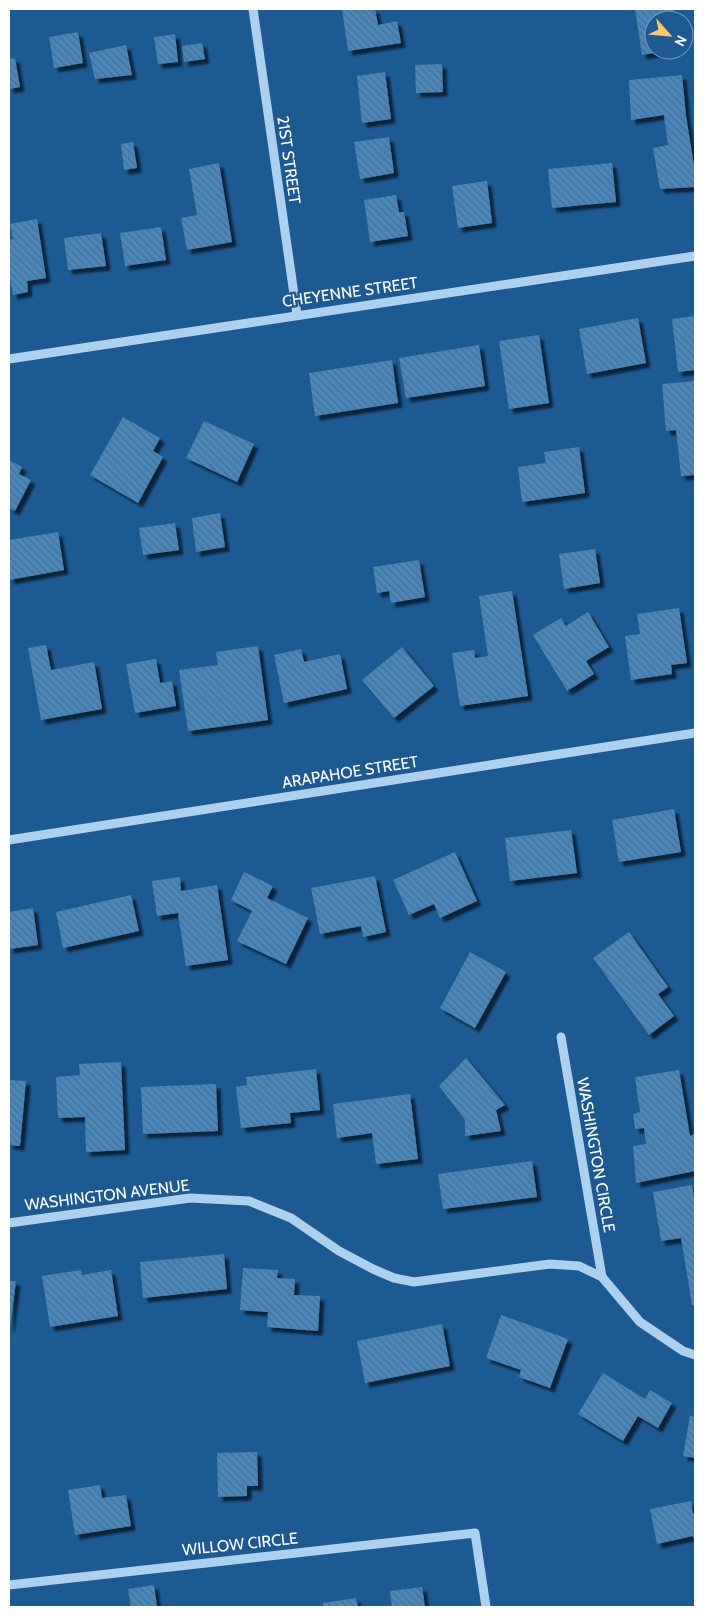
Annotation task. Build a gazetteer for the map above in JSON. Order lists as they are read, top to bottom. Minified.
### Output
{"streets":{"street":["21ST STREET","CHEYENNE STREET","ARAPAHOE STREET","WASHINGTON CIRCLE","WASHINGTON AVENUE","WILLOW CIRCLE"]},"crossings":[["21ST STREET","CHEYENNE STREET"],["WASHINGTON CIRCLE","WASHINGTON AVENUE"]],"north":"bottom right"}
